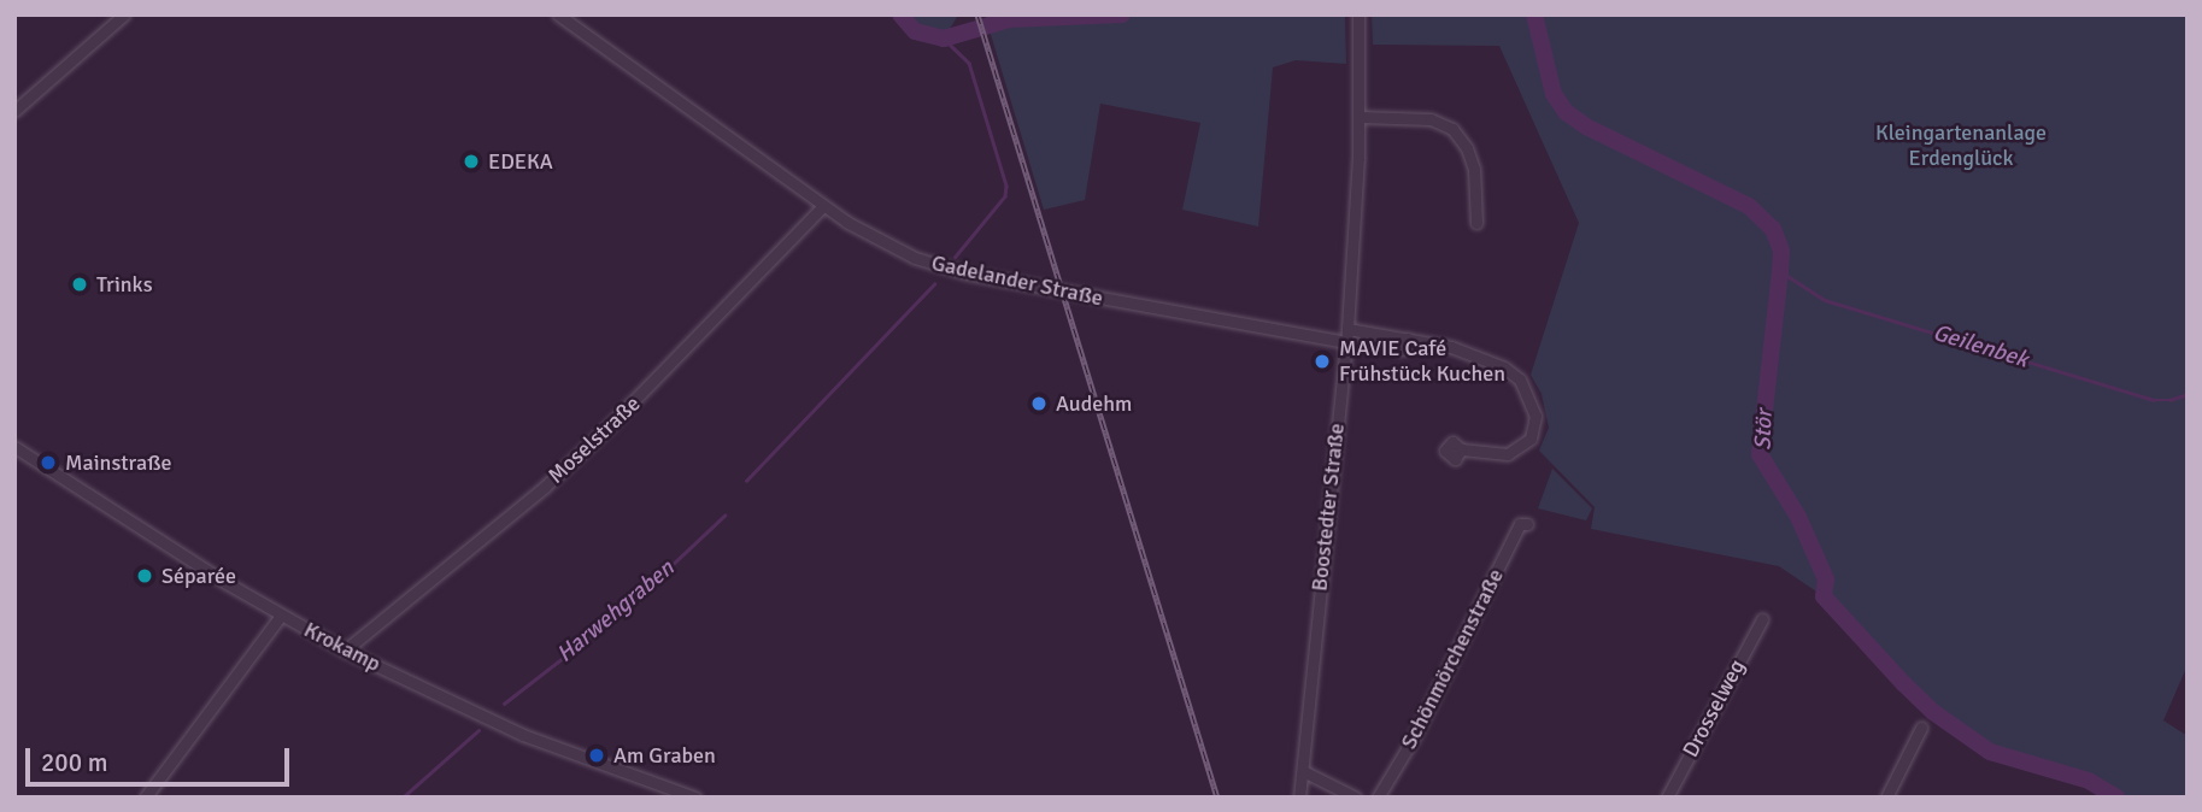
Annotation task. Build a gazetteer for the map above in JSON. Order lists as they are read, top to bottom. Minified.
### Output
{"streets":{"street":["Gadelander Straße","Moselstraße","Boostedter Straße","Krokamp","Schönmörchenstraße","Drosselweg"]},"crossings":[["Gadelander Straße","Moselstraße"],["Gadelander Straße","Boostedter Straße"],["Moselstraße","Krokamp"]],"water":["Geilenbek","Stör","Harwehgraben"],"parks":["Kleingartenanlage Erdenglück"],"places":["EDEKA","Trinks","MAVIE Café Frühstück Kuchen","Audehm","Mainstraße","Séparée","Am Graben"],"scale_bar":"200 m"}
